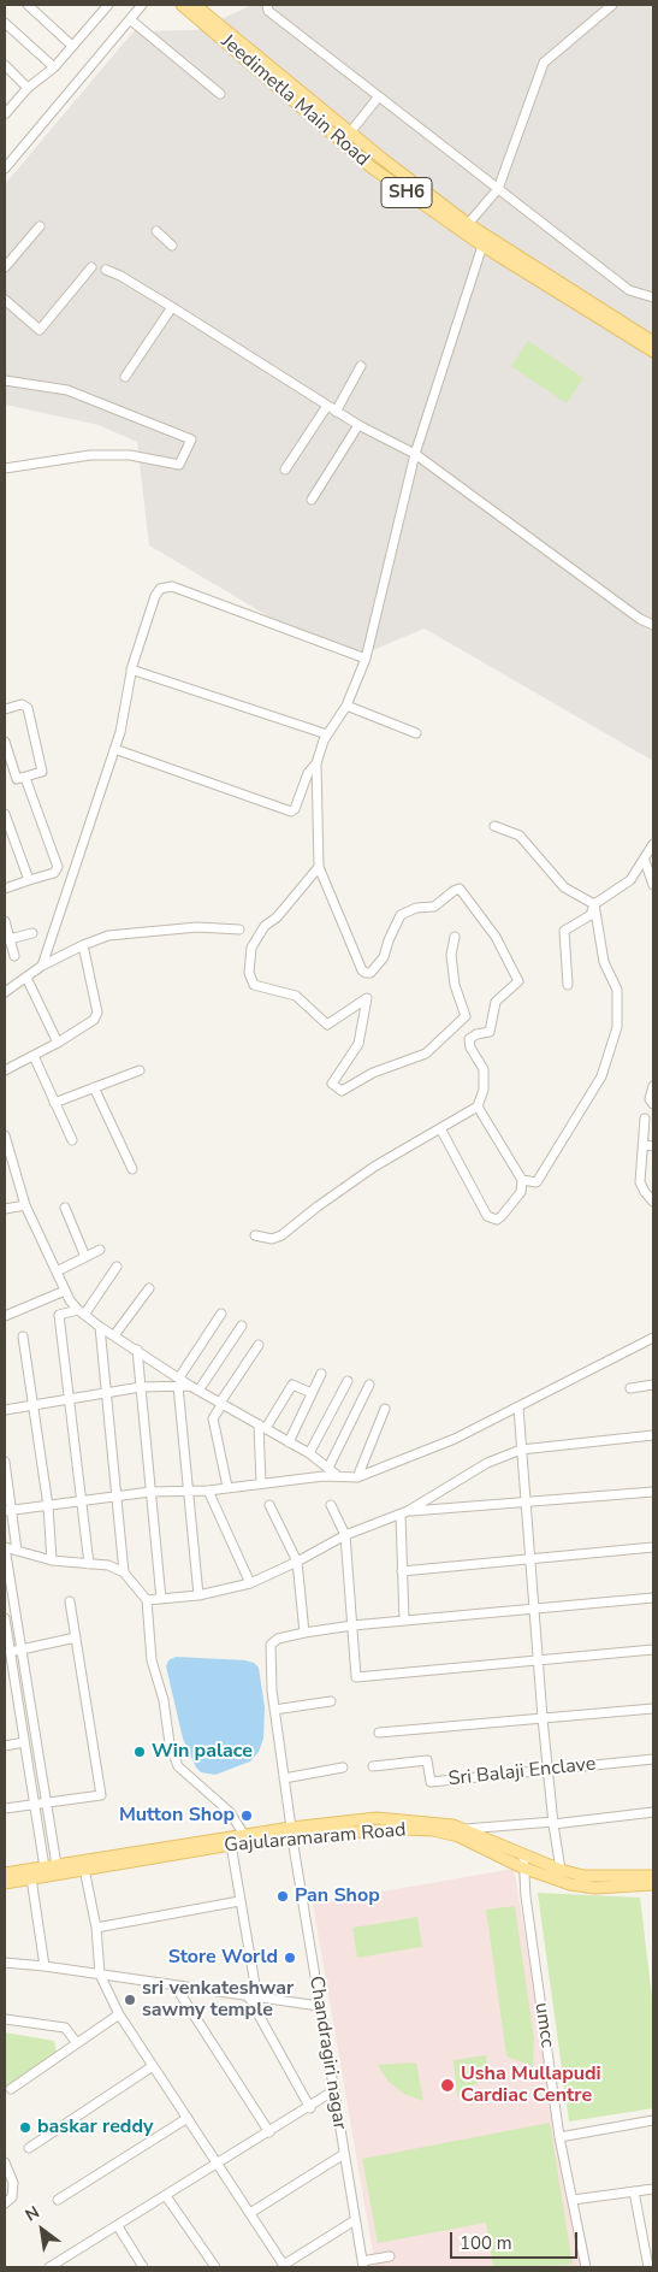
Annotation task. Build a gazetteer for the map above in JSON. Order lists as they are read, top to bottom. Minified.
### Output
{"streets":{"main road":["Jeedimetla Main Road","SH6","Gajularamaram Road"],"street":["Sri Balaji Enclave","umcc","Chandragiri nagar"]},"crossings":[["Gajularamaram Road","umcc"],["Gajularamaram Road","Chandragiri nagar"]],"places":["Win palace","Mutton Shop","Pan Shop","Store World","sri venkateshwar sawmy temple","Usha Mullapudi Cardiac Centre","baskar reddy"],"scale_bar":"100 m","north":"top left"}
